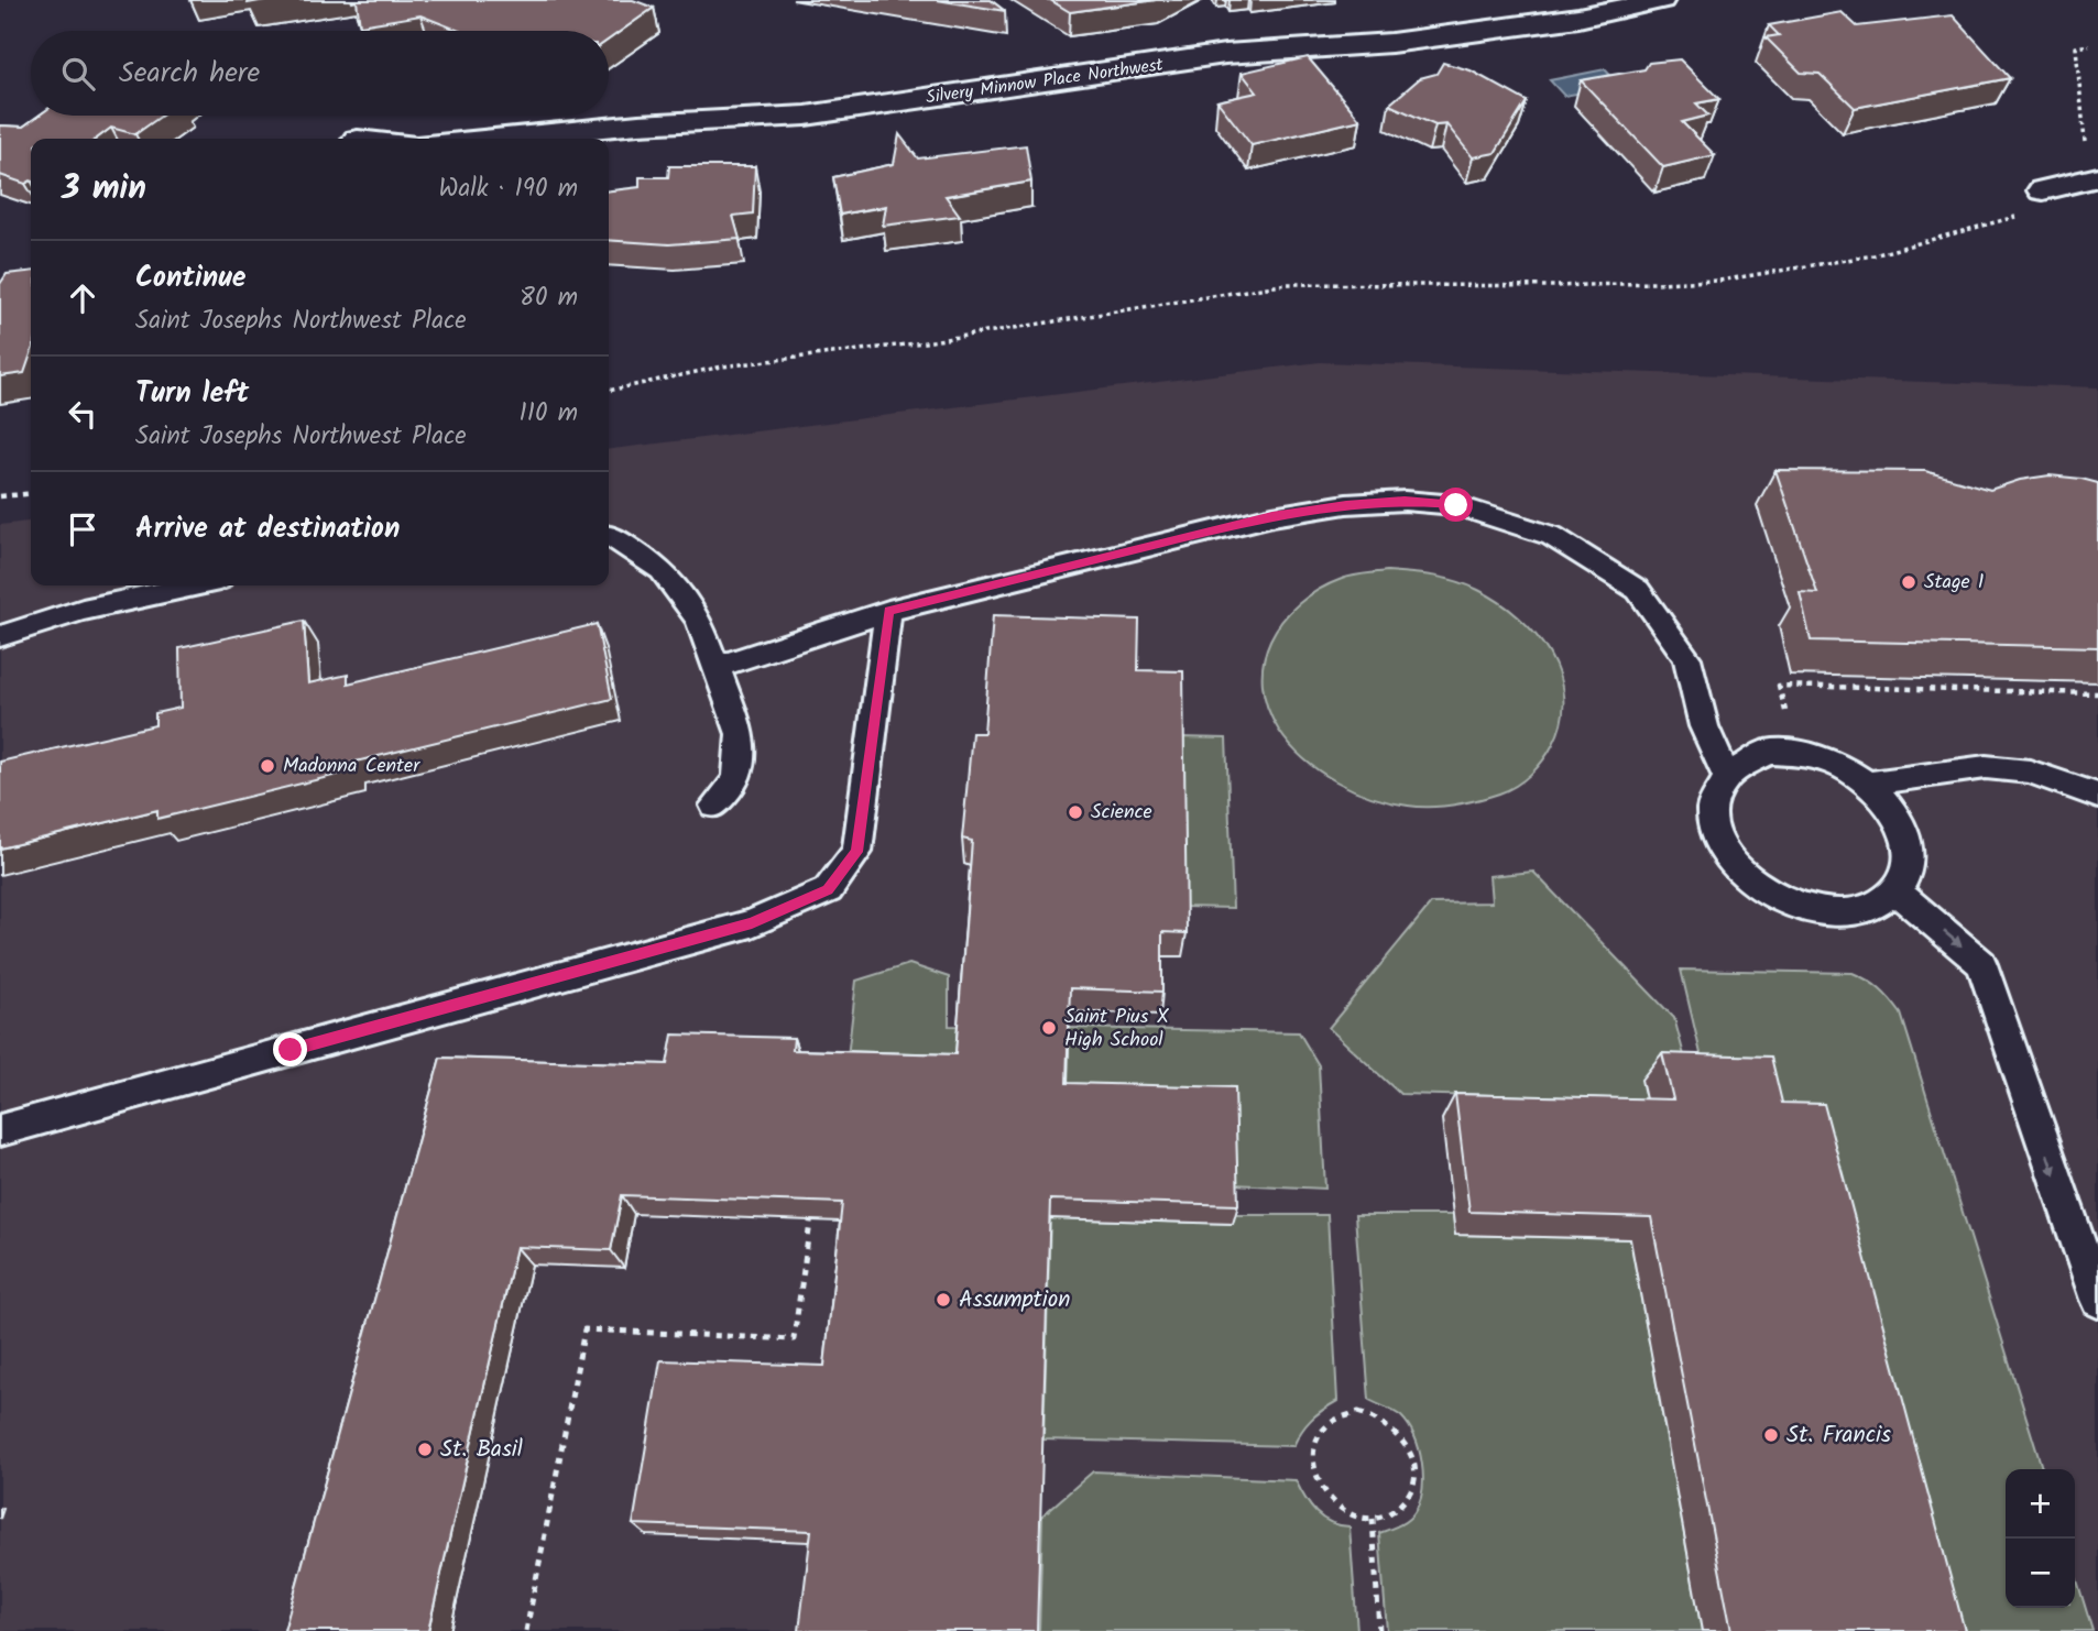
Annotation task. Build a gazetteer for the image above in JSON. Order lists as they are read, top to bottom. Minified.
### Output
{"streets":{"street":["Silvery Minnow Place Northwest"]},"places":["Stage 1","Madonna Center","Science","Saint Pius X High School","Assumption","St. Francis","St. Basil"],"page":{"search":"Search here","heading":["3 min","Walk · 190 m"],"list":[["Continue","Saint Josephs Northwest Place","80 m"],["Turn left","Saint Josephs Northwest Place","110 m"],"Arrive at destination"],"map_buttons":["+","−"]}}
